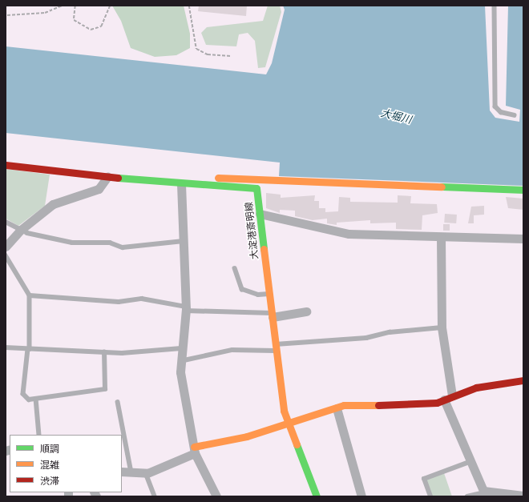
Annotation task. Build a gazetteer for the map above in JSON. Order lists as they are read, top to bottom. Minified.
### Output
{"streets":{"street":["大淀港斎明線"]},"water":["大堀川"],"legend":["順調","混雑","渋滞"]}
